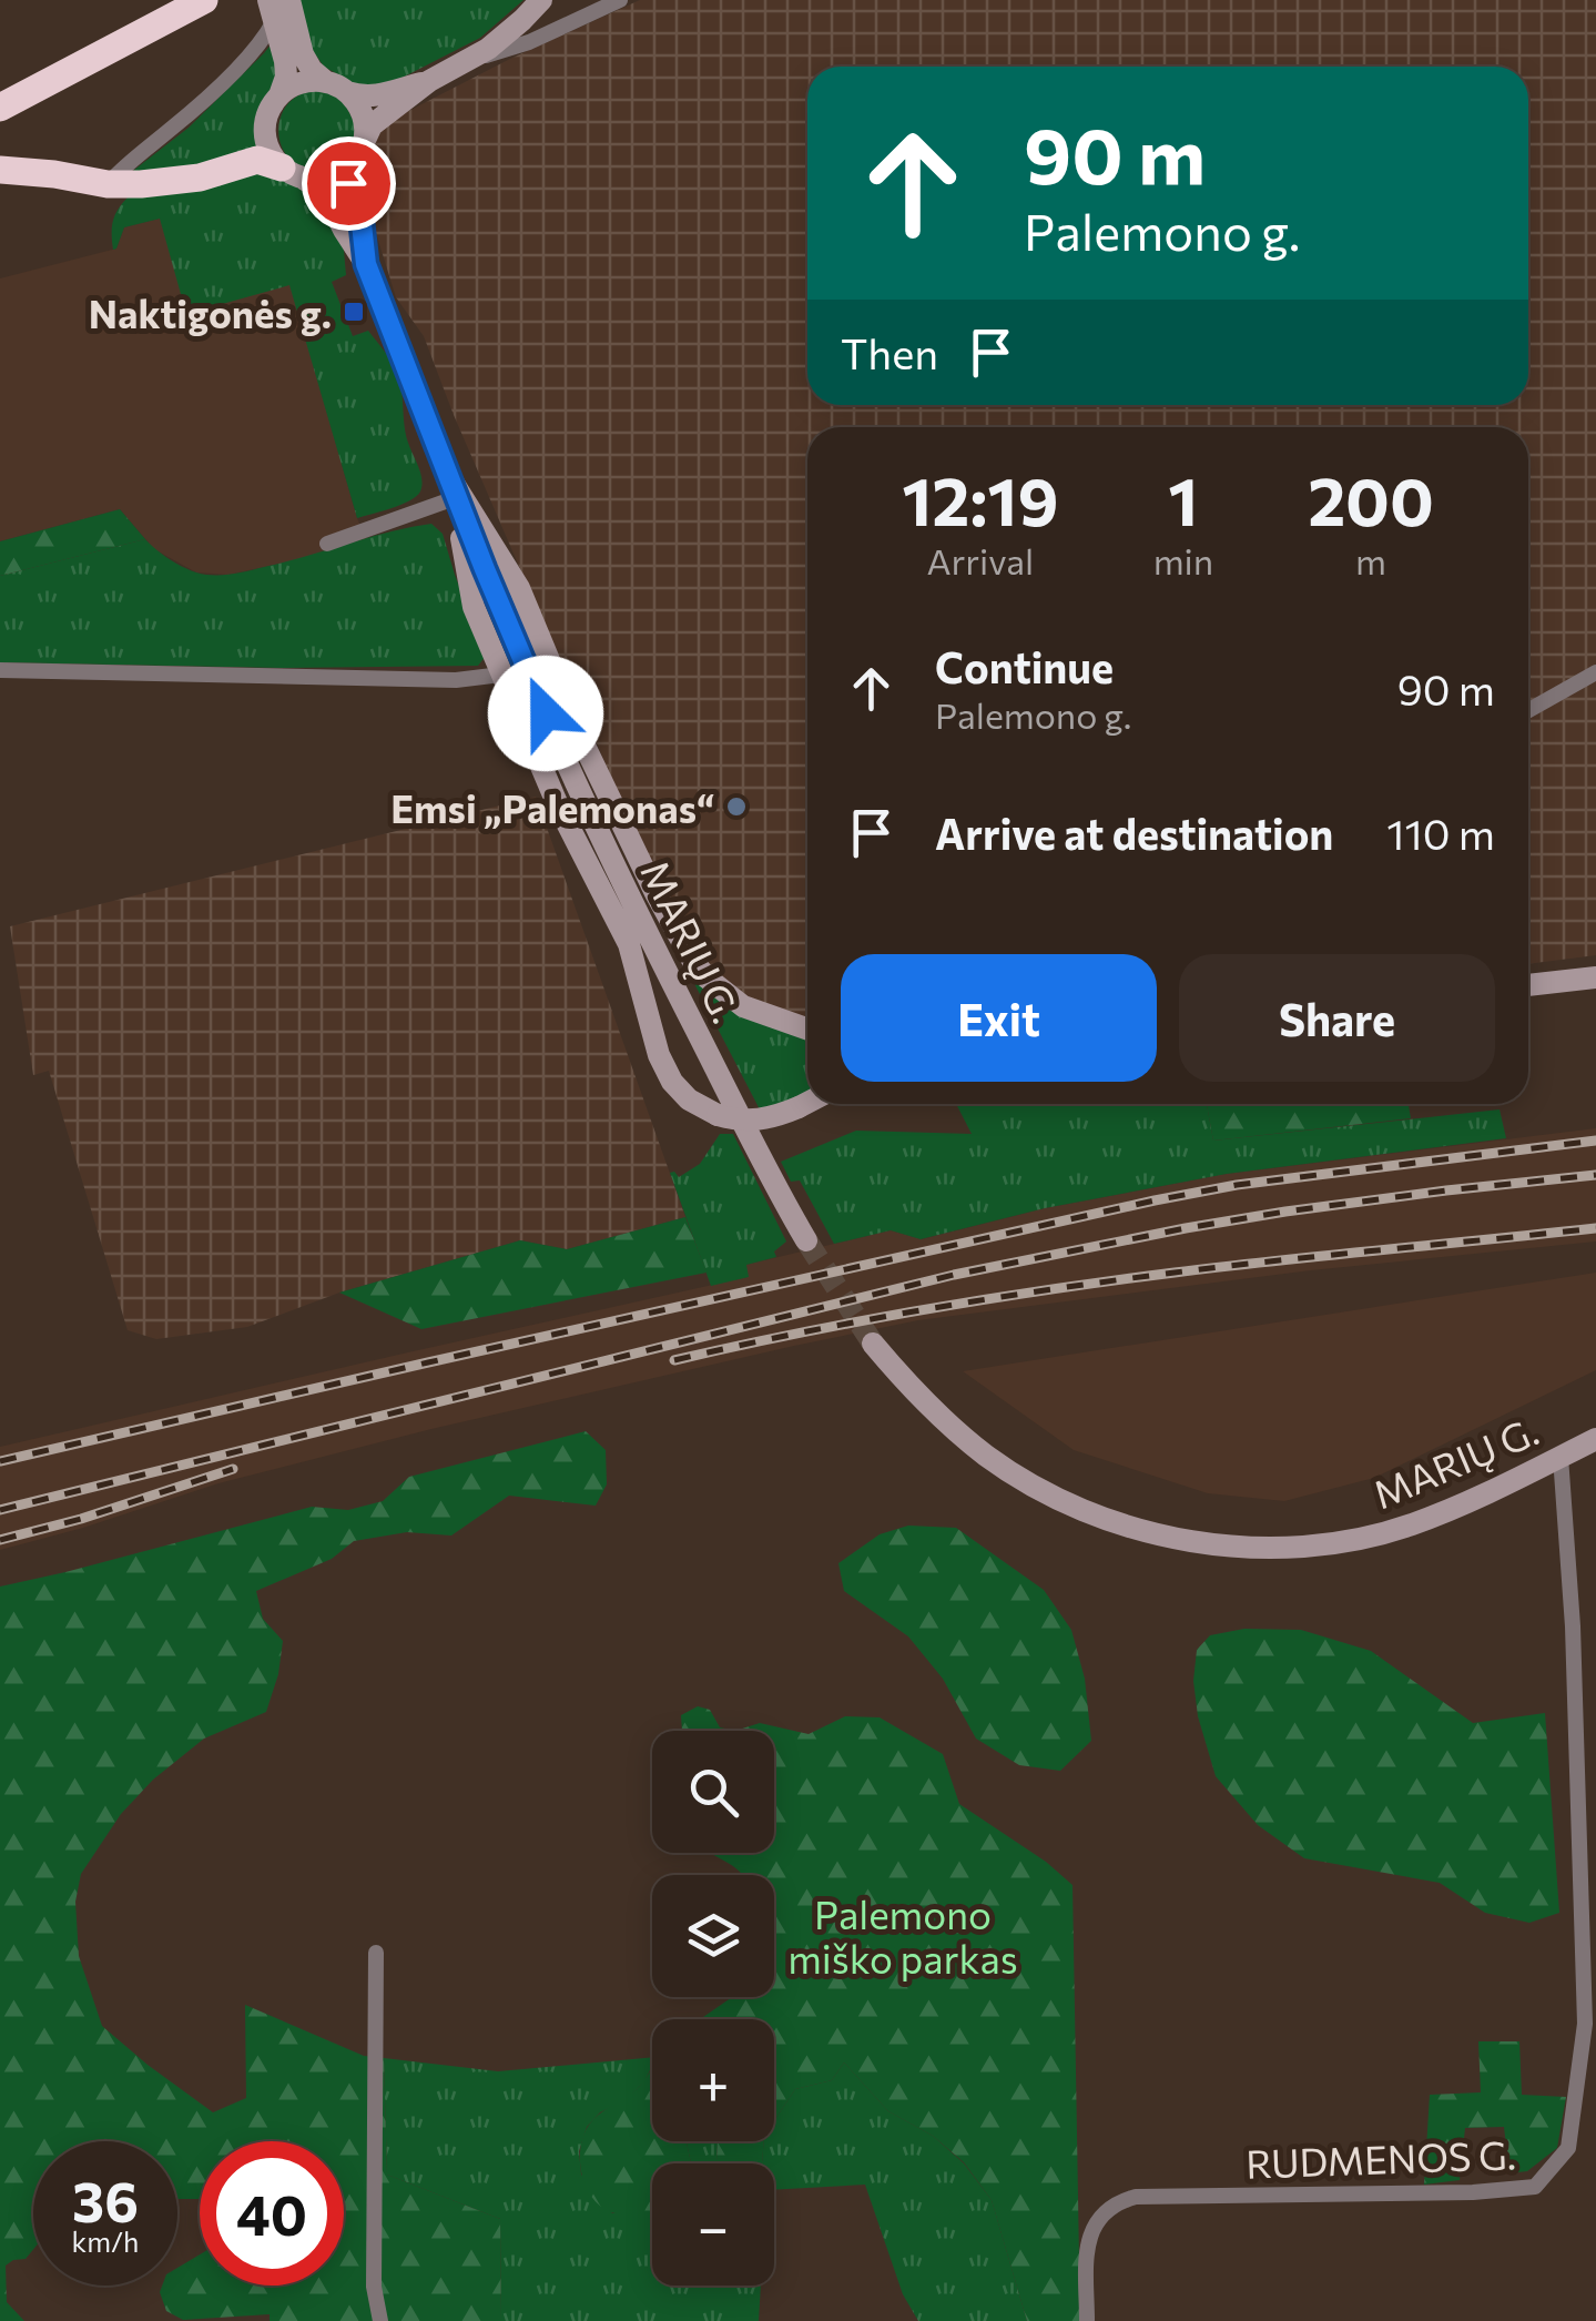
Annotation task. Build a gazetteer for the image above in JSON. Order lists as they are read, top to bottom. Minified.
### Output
{"streets":{"street":["MARIŲ G.","RUDMENOS G."]},"crossings":[["MARIŲ G.","RUDMENOS G."]],"parks":["Palemono miško parkas"],"places":{"transit":["Naktigonės g."],"other":["Emsi „Palemonas“"]},"page":{"turn":["90 m","Palemono g."],"then":"Then","eta":["12:19","Arrival","1","min","200","m"],"list":[{"name":"Continue","note":"Palemono g.","value":"90 m"},{"name":"Arrive at destination","value":"110 m"}],"buttons":["Exit","Share"],"map_buttons":["+","−"],"speed":"36 km/h","limit":"40"}}
